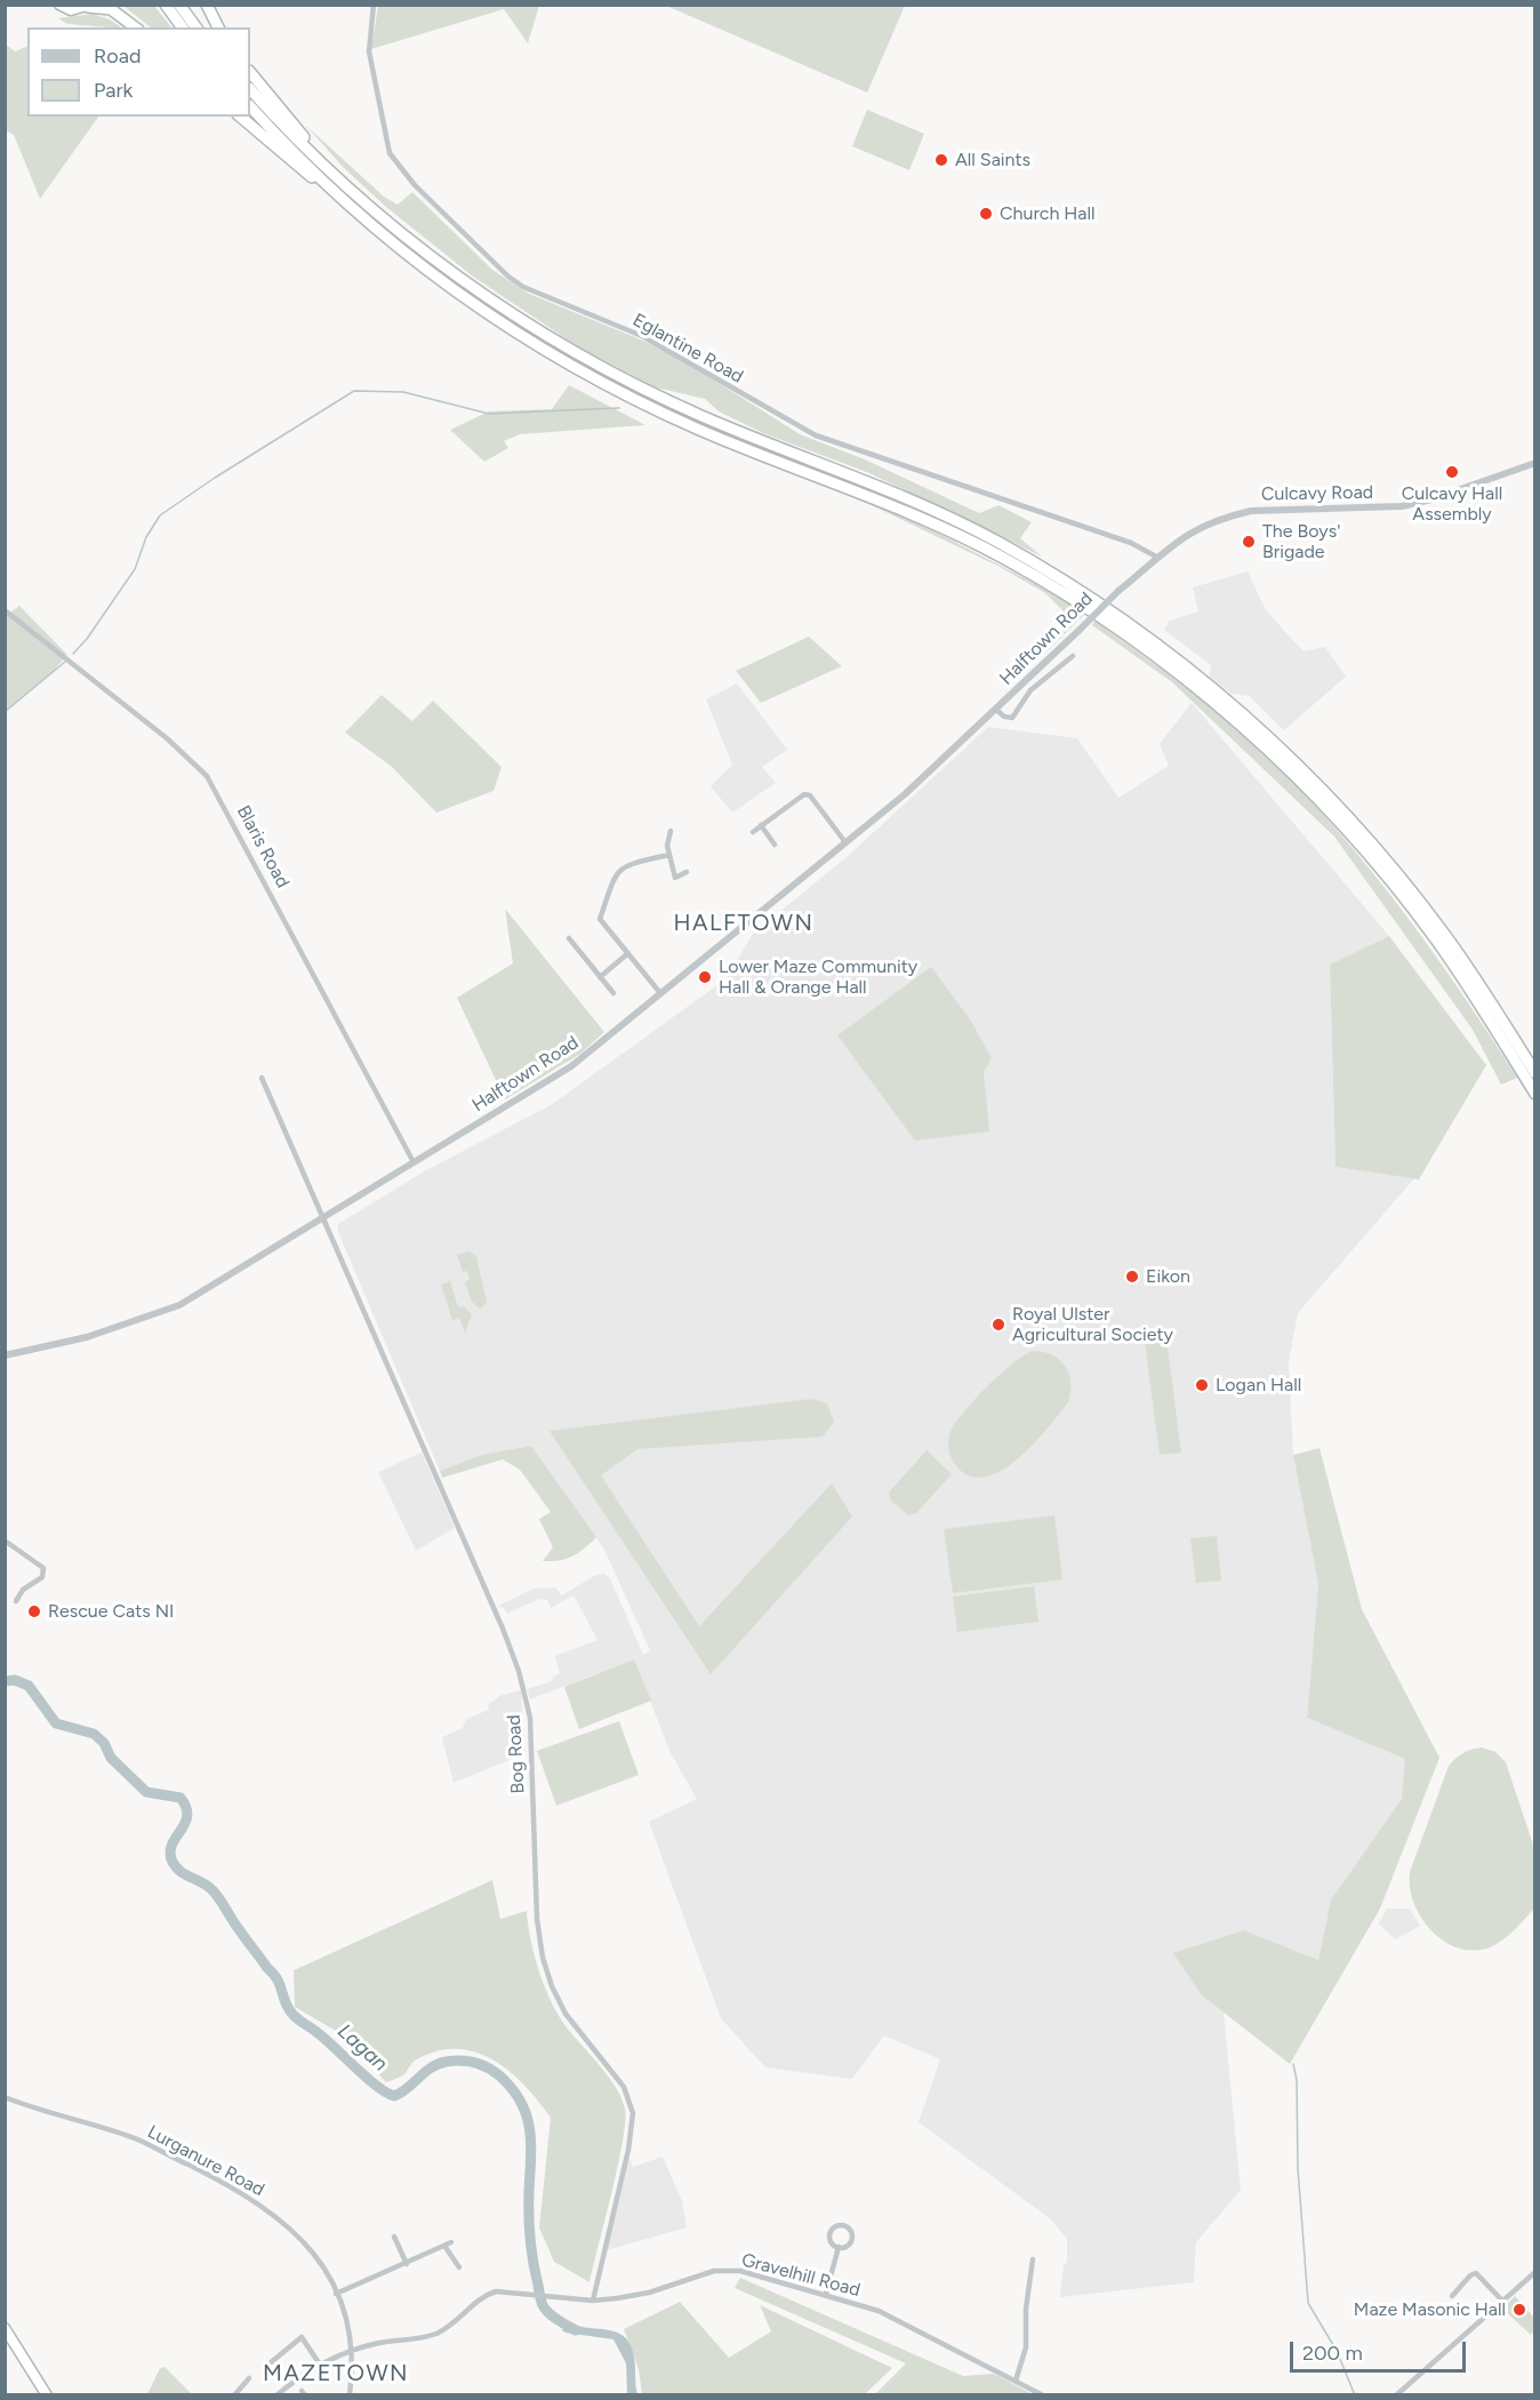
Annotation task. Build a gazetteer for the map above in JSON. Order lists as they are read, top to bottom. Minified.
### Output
{"streets":{"street":["Eglantine Road","Culcavy Road","Halftown Road","Blaris Road","Bog Road","Lurganure Road","Gravelhill Road"]},"crossings":[["Eglantine Road","Culcavy Road"],["Culcavy Road","Halftown Road"],["Halftown Road","Blaris Road"],["Halftown Road","Bog Road"],["Bog Road","Gravelhill Road"],["Lurganure Road","Gravelhill Road"]],"districts":["HALFTOWN","MAZETOWN"],"water":["Lagan"],"places":["All Saints","Church Hall","Culcavy Hall Assembly","The Boys' Brigade","Lower Maze Community Hall & Orange Hall","Eikon","Royal Ulster Agricultural Society","Logan Hall","Rescue Cats NI","Maze Masonic Hall"],"legend":["Road","Park"],"scale_bar":"200 m"}
